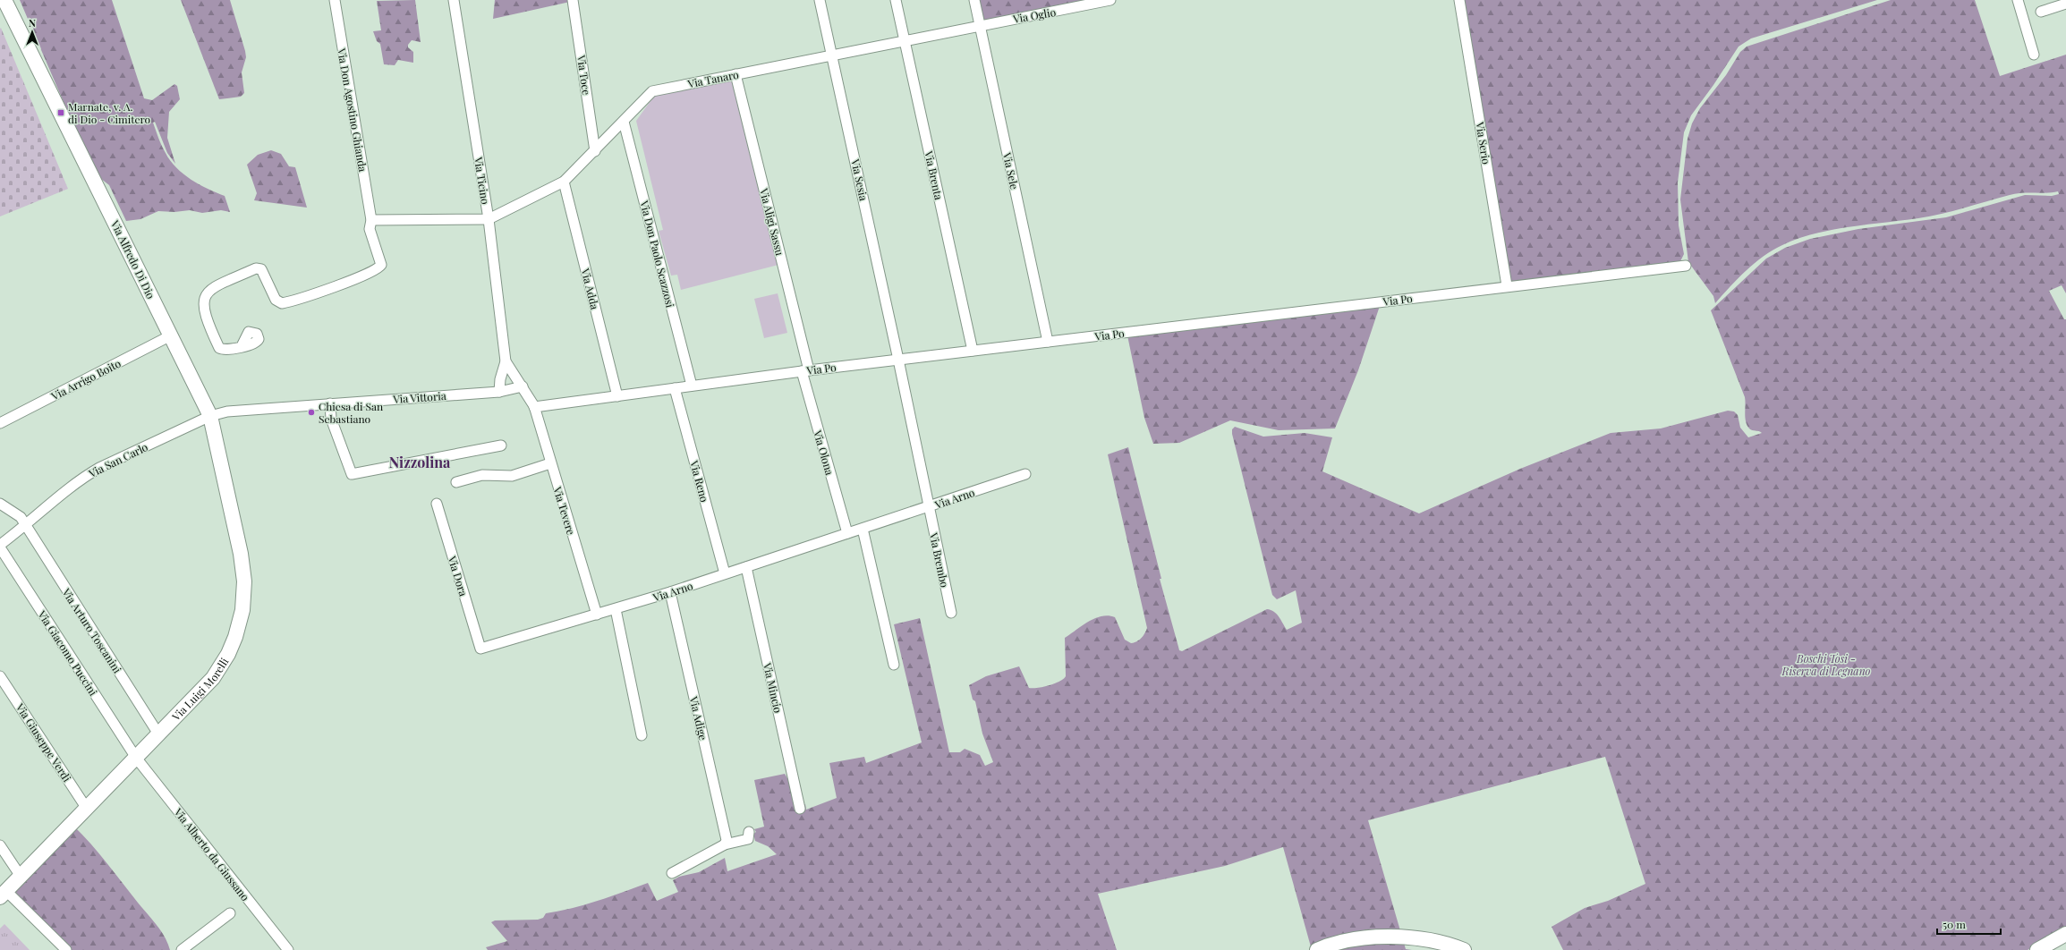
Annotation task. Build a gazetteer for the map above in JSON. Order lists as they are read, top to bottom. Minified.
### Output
{"streets":{"main road":["Via Alfredo Di Dio","Via Luigi Morelli"],"street":["Via Oglio","Via Toce","Via Tanaro","Via Don Agostino Ghianda","Via Serio","Via Sele","Via Brenta","Via Sesia","Via Ticino","Via Aligi Sassu","Via Don Paolo Scazzosi","Via Adda","Via Po","Via Arrigo Boito","Via Vittoria","Via Olona","Via San Carlo","Via Reno","Via Arno","Via Tevere","Via Brembo","Via Dora","Via Arturo Toscanini","Via Giacomo Puccini","Via Mincio","Via Adige","Via Giuseppe Verdi","Via Alberto da Giussano"]},"crossings":[["Via Oglio","Via Tanaro"],["Via Oglio","Via Sele"],["Via Toce","Via Tanaro"],["Via Tanaro","Via Sele"],["Via Tanaro","Via Brenta"],["Via Tanaro","Via Sesia"],["Via Tanaro","Via Ticino"],["Via Tanaro","Via Aligi Sassu"],["Via Tanaro","Via Don Paolo Scazzosi"],["Via Tanaro","Via Adda"],["Via Serio","Via Po"],["Via Sele","Via Po"],["Via Brenta","Via Po"],["Via Sesia","Via Po"],["Via Sesia","Via Arno"],["Via Sesia","Via Brembo"],["Via Ticino","Via Tevere"],["Via Aligi Sassu","Via Po"],["Via Aligi Sassu","Via Olona"],["Via Don Paolo Scazzosi","Via Po"],["Via Alfredo Di Dio","Via Arrigo Boito"],["Via Alfredo Di Dio","Via Vittoria"],["Via Alfredo Di Dio","Via San Carlo"],["Via Alfredo Di Dio","Via Luigi Morelli"],["Via Adda","Via Po"],["Via Po","Via Olona"],["Via Po","Via Reno"],["Via Po","Via Tevere"],["Via Vittoria","Via San Carlo"],["Via Vittoria","Via Tevere"],["Via Vittoria","Via Luigi Morelli"],["Via Olona","Via Arno"],["Via San Carlo","Via Arturo Toscanini"],["Via San Carlo","Via Luigi Morelli"],["Via Reno","Via Arno"],["Via Arno","Via Tevere"],["Via Arno","Via Brembo"],["Via Arno","Via Dora"],["Via Arno","Via Mincio"],["Via Arno","Via Adige"],["Via Arturo Toscanini","Via Luigi Morelli"],["Via Giacomo Puccini","Via Luigi Morelli"],["Via Giacomo Puccini","Via Alberto da Giussano"],["Via Luigi Morelli","Via Giuseppe Verdi"],["Via Luigi Morelli","Via Alberto da Giussano"]],"districts":["Nizzolina"],"parks":["Boschi Tosi - Riserva di Legnano"],"places":{"transit":["Marnate, v. A. di Dio - Cimitero"],"other":["Chiesa di San Sebastiano"]},"scale_bar":"50 m","north":"top"}
